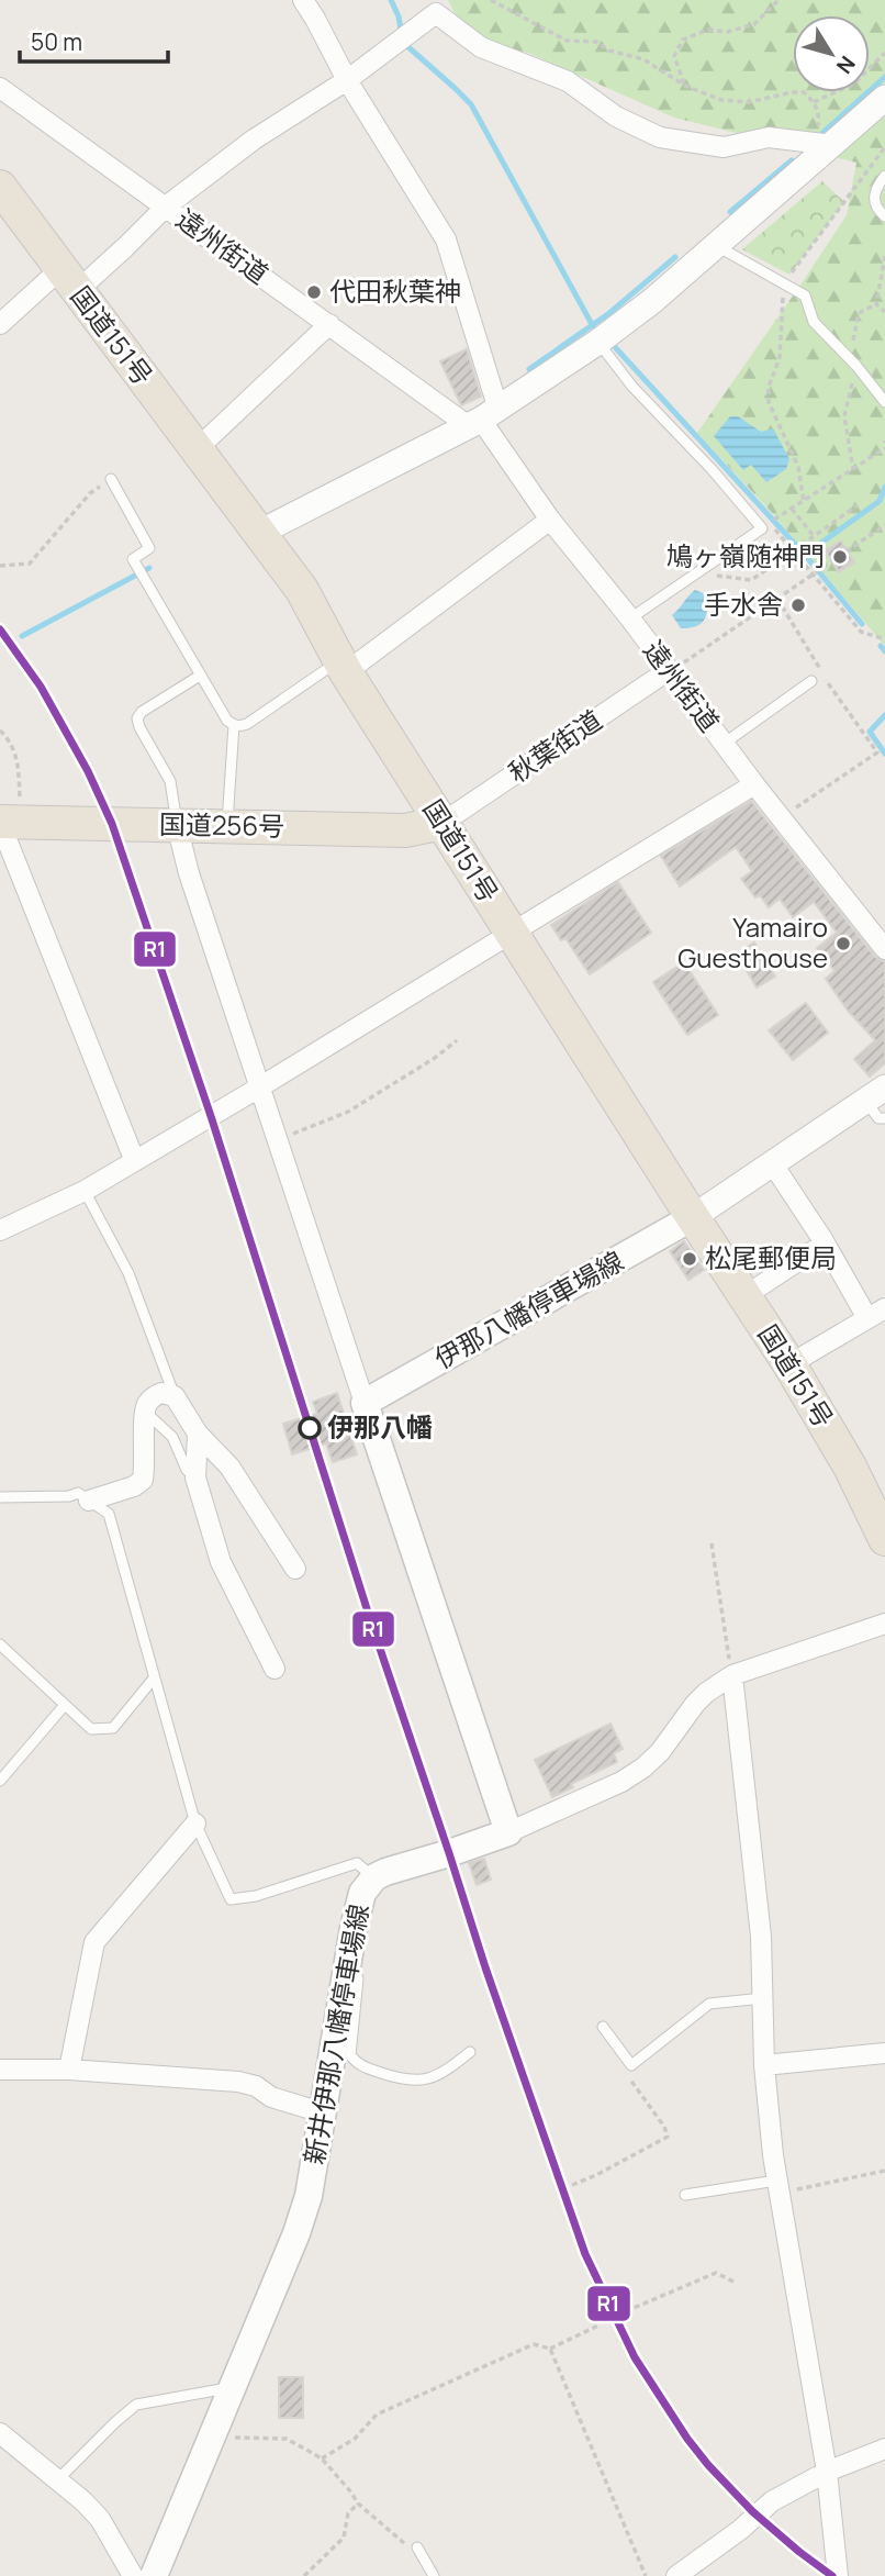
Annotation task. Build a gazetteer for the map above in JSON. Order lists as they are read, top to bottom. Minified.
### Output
{"streets":{"highway":["国道151号","国道256号"],"main road":["伊那八幡停車場線","新井伊那八幡停車場線"],"street":["遠州街道","秋葉街道"]},"crossings":[["遠州街道","秋葉街道"],["国道151号","秋葉街道"],["国道151号","国道256号"],["国道151号","伊那八幡停車場線"],["秋葉街道","国道256号"]],"places":["代田秋葉神","鳩ヶ嶺随神門","手水舎","Yamairo Guesthouse","松尾郵便局","伊那八幡"],"lines":["transit line R1"],"scale_bar":"50 m","north":"bottom right"}
